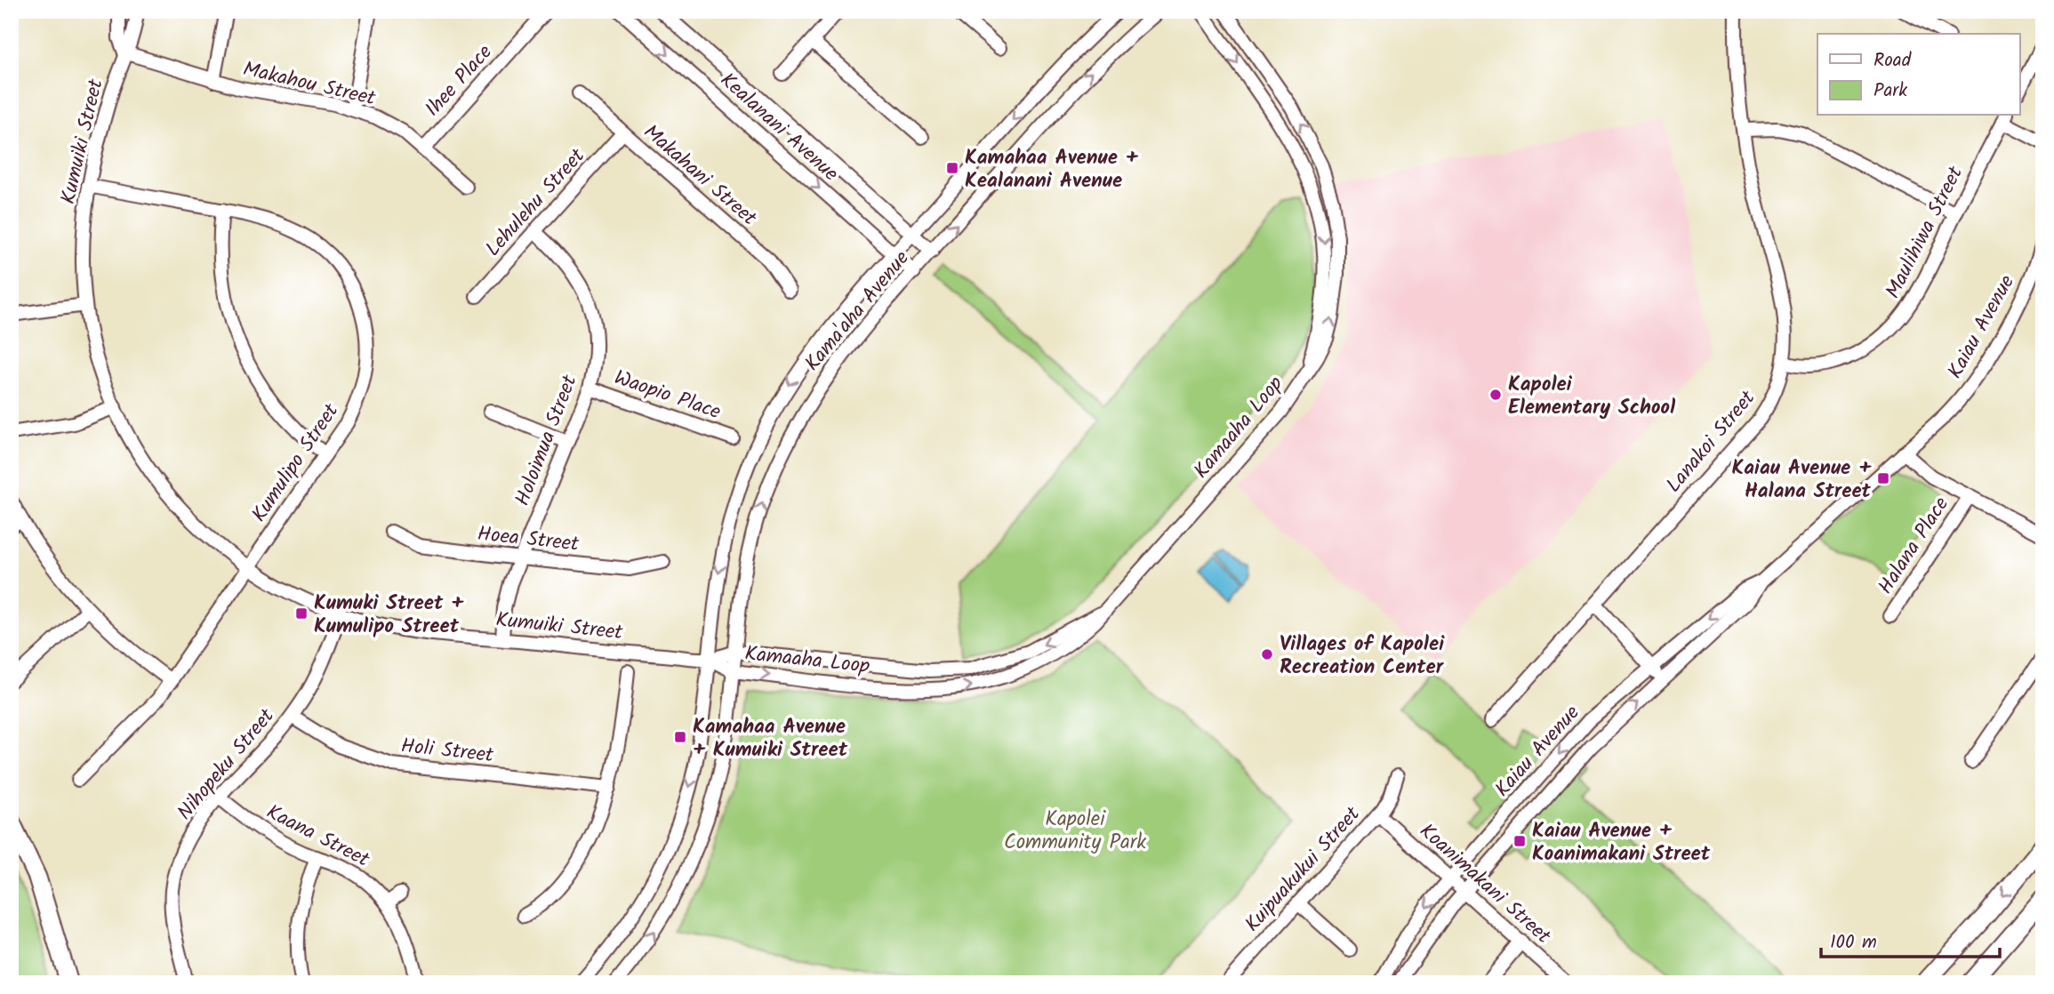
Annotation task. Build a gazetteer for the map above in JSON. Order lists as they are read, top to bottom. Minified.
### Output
{"streets":{"street":["Ihee Place","Makahou Street","Kealanani Avenue","Kumuiki Street","Makahani Street","Lehulehu Street","Maulihiwa Street","Kama'aha Avenue","Kaiau Avenue","Waopio Place","Kamaaha Loop","Holoimua Street","Lanakoi Street","Kumulipo Street","Hoea Street","Halana Place","Holi Street","Nihopeku Street","Kaana Street","Kuipuakukui Street","Koanimakani Street"]},"crossings":[["Ihee Place","Makahou Street"],["Makahou Street","Kumuiki Street"],["Kealanani Avenue","Kama'aha Avenue"],["Kumuiki Street","Kama'aha Avenue"],["Kumuiki Street","Kamaaha Loop"],["Kumuiki Street","Holoimua Street"],["Kumuiki Street","Kumulipo Street"],["Kumuiki Street","Nihopeku Street"],["Makahani Street","Lehulehu Street"],["Lehulehu Street","Holoimua Street"],["Maulihiwa Street","Lanakoi Street"],["Kama'aha Avenue","Kamaaha Loop"],["Kaiau Avenue","Koanimakani Street"],["Waopio Place","Holoimua Street"],["Holoimua Street","Hoea Street"],["Holi Street","Nihopeku Street"],["Nihopeku Street","Kaana Street"],["Kuipuakukui Street","Koanimakani Street"]],"parks":["Kapolei Community Park"],"places":{"transit":["Kamahaa Avenue + Kealanani Avenue","Kaiau Avenue + Halana Street","Kumuki Street + Kumulipo Street","Kamahaa Avenue + Kumuiki Street","Kaiau Avenue + Koanimakani Street"],"other":["Kapolei Elementary School","Villages of Kapolei Recreation Center"]},"legend":["Road","Park"],"scale_bar":"100 m"}
